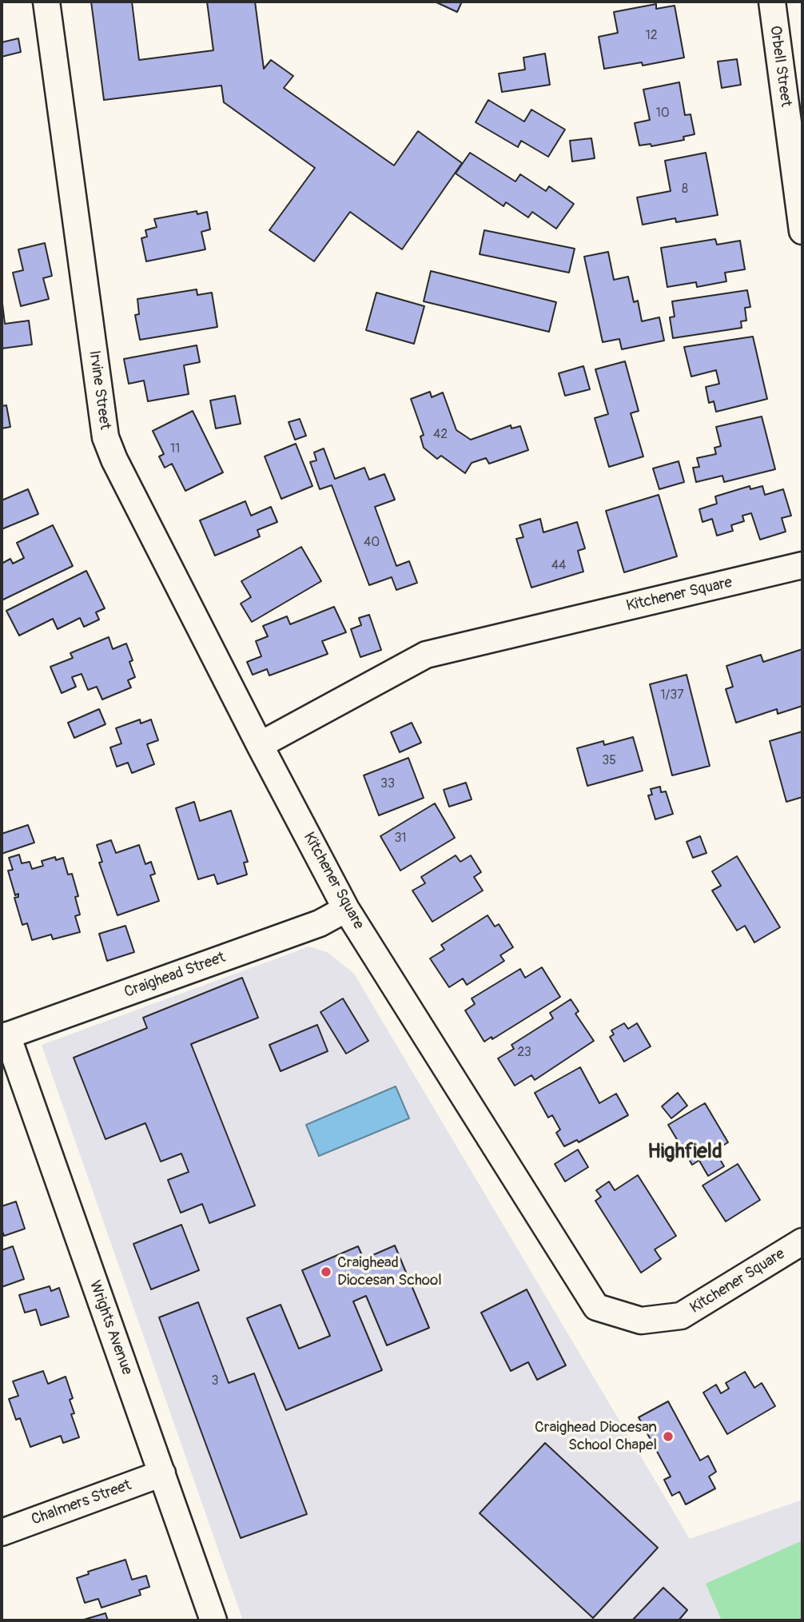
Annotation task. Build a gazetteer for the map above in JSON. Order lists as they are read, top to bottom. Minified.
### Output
{"streets":{"street":["Orbell Street","Irvine Street","Kitchener Square","Craighead Street","Wrights Avenue","Chalmers Street"]},"crossings":[["Irvine Street","Kitchener Square"],["Kitchener Square","Craighead Street"],["Craighead Street","Wrights Avenue"],["Wrights Avenue","Chalmers Street"]],"districts":["Highfield"],"places":["Craighead Diocesan School","Craighead Diocesan School Chapel"],"house_numbers":["12","10","8","42","11","40","44","1/37","35","33","31","23","3"]}
